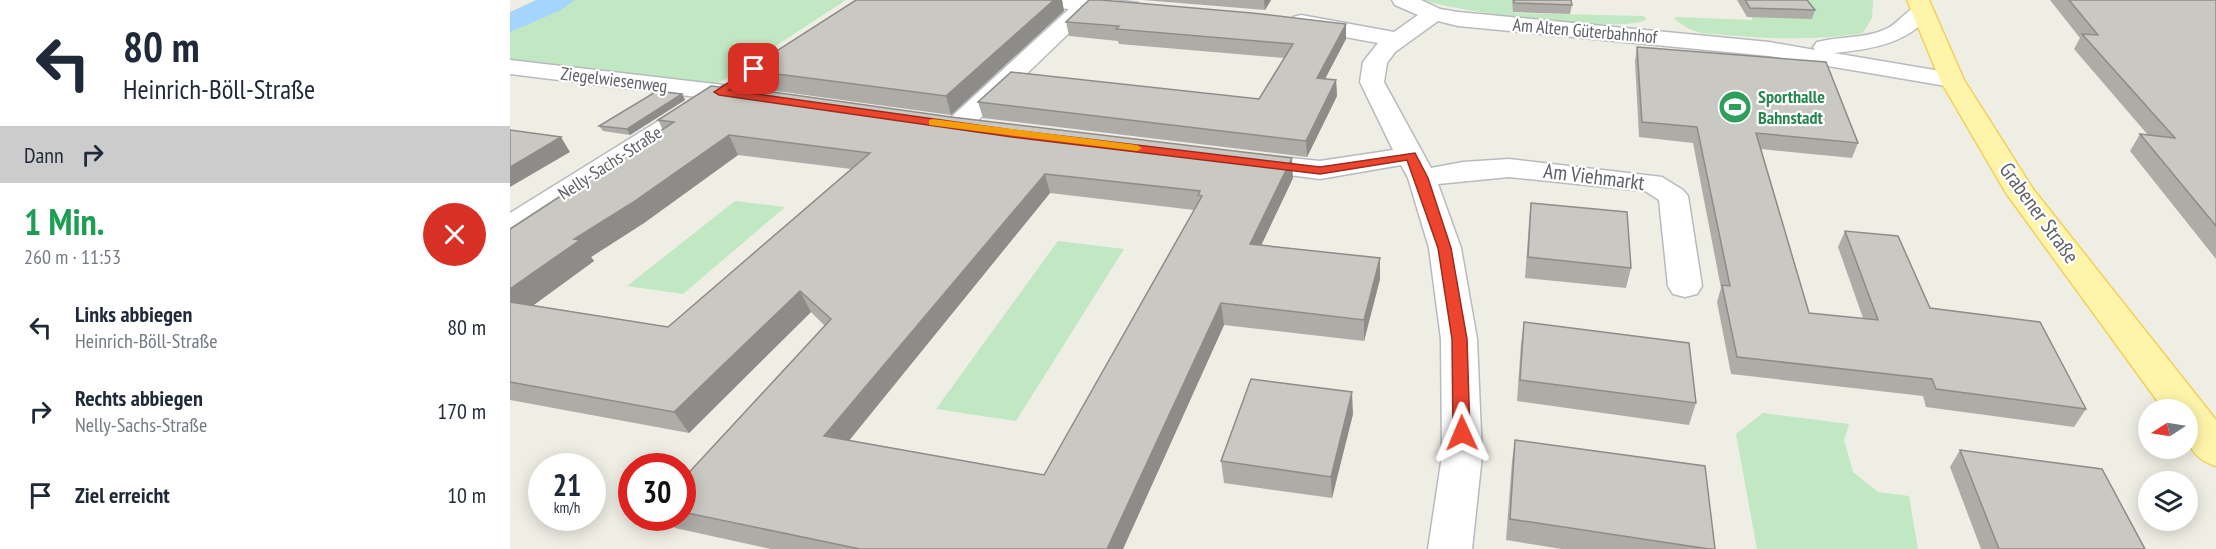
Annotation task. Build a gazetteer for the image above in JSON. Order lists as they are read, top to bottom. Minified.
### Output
{"streets":{"main road":["Grabener Straße"],"street":["Am Alten Güterbahnhof","Ziegelwiesenweg","Nelly-Sachs-Straße","Am Viehmarkt"]},"crossings":[["Am Alten Güterbahnhof","Grabener Straße"],["Ziegelwiesenweg","Nelly-Sachs-Straße"]],"places":{"sports":["Sporthalle Bahnstadt"]},"north":"left","page":{"turn":["80 m","Heinrich-Böll-Straße"],"then":"Dann","heading":["1 Min.","260 m · 11:53"],"list":[{"name":"Links abbiegen","note":"Heinrich-Böll-Straße","value":"80 m"},{"name":"Rechts abbiegen","note":"Nelly-Sachs-Straße","value":"170 m"},{"name":"Ziel erreicht","value":"10 m"}],"speed":"21 km/h","limit":"30"}}
